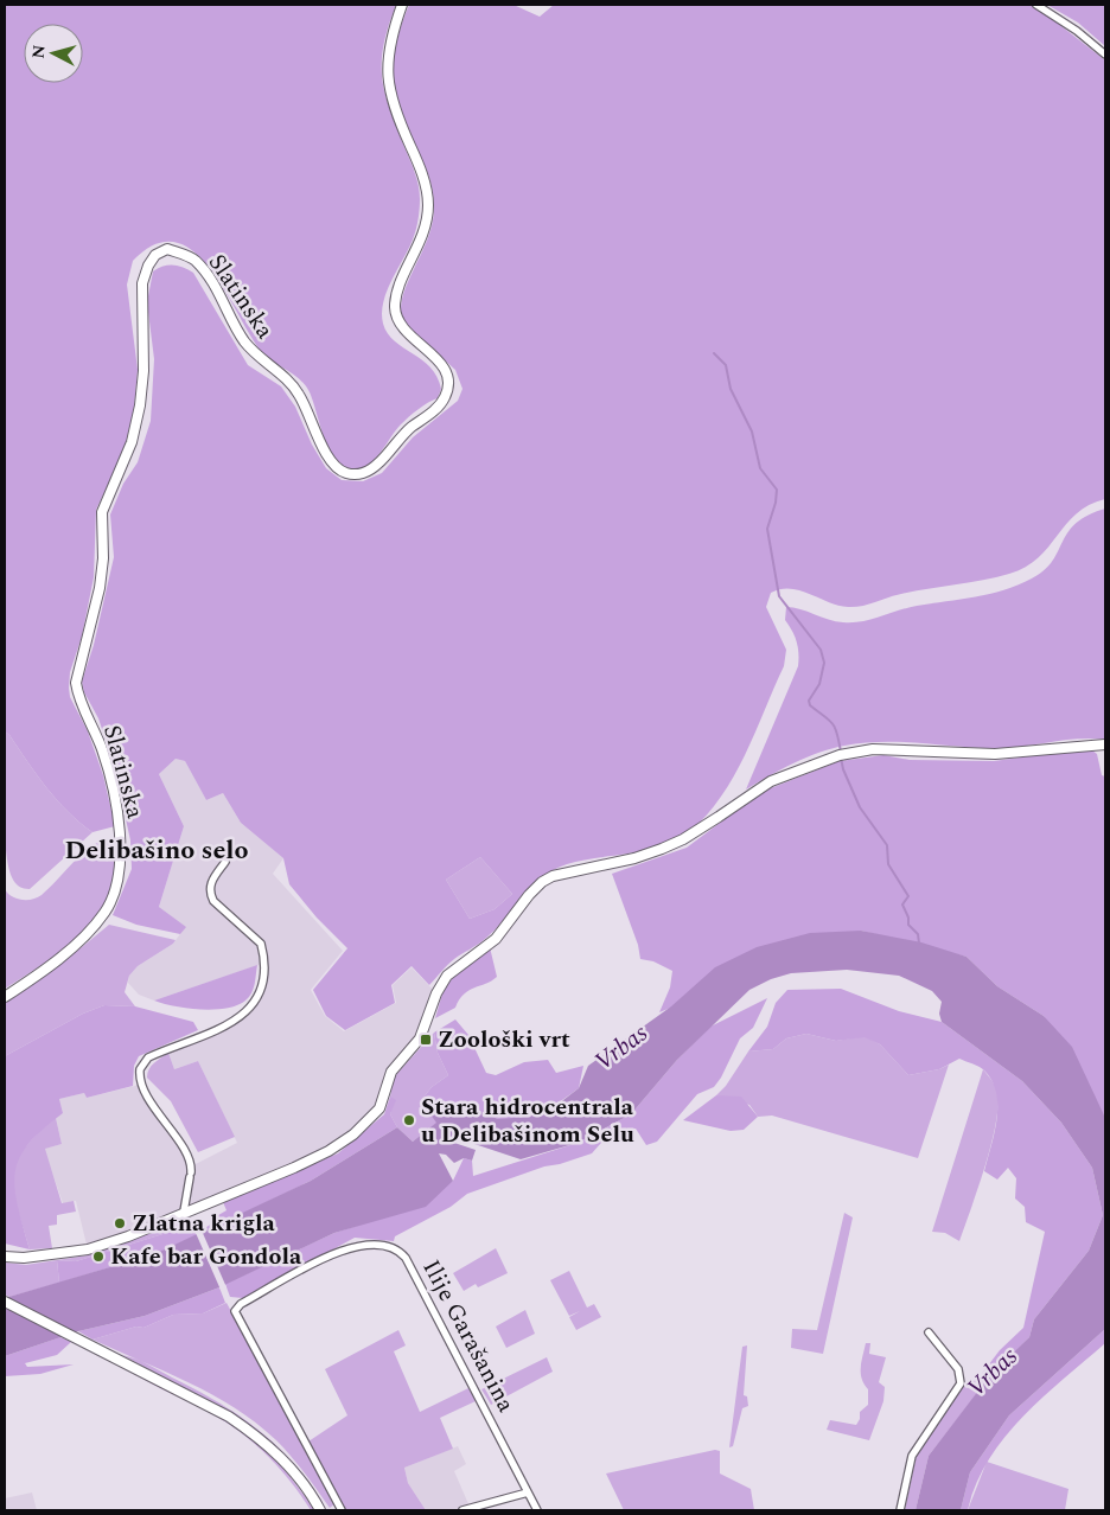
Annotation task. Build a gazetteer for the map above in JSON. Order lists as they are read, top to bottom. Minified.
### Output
{"streets":{"street":["Slatinska","Ilije Garašanina"]},"districts":["Delibašino selo"],"water":["Vrbas"],"places":{"transit":["Zoološki vrt"],"other":["Stara hidrocentrala u Delibašinom Selu","Zlatna krigla","Kafe bar Gondola"]},"north":"left"}
